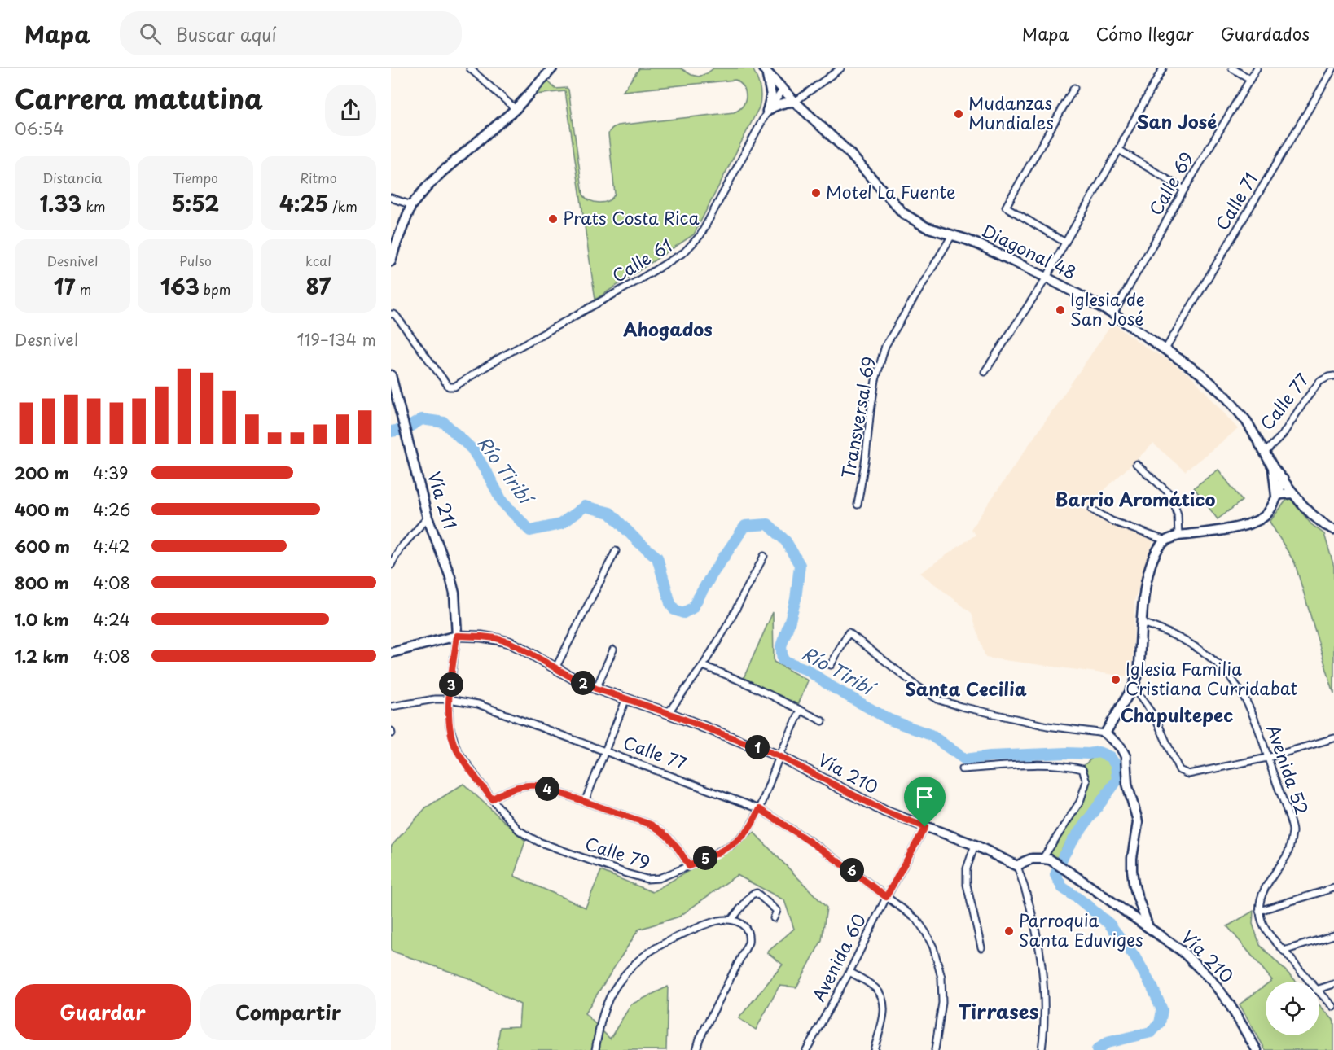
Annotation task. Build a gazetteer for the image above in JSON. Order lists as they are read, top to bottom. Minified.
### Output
{"streets":{"main road":["Diagonal 48","Vía 211","Vía 210"],"street":["Calle 69","Calle 71","Calle 61","Calle 77","Transversal 69","Avenida 52","Calle 79","Avenida 60"]},"crossings":[["Calle 69","Diagonal 48"],["Calle 71","Diagonal 48"],["Diagonal 48","Calle 61"],["Diagonal 48","Calle 77"],["Diagonal 48","Transversal 69"],["Calle 77","Calle 79"],["Calle 77","Avenida 60"],["Vía 211","Vía 210"],["Vía 211","Calle 79"],["Vía 210","Calle 79"],["Vía 210","Avenida 60"]],"districts":["San José","Ahogados","Barrio Aromático","Santa Cecilia","Chapultepec","Tirrases"],"water":["Río Tiribí"],"places":["Mudanzas Mundiales","Motel La Fuente","Prats Costa Rica","Iglesia de San José","Iglesia Familia Cristiana Curridabat","Parroquia Santa Eduviges"],"page":{"header":"Mapa","search":"Buscar aquí","nav":["Mapa","Cómo llegar","Guardados"],"heading":["Carrera matutina","06:54"],"stats":[["Distancia","1.33 km"],["Tiempo","5:52"],["Ritmo","4:25 /km"],["Desnivel","17 m"],["Pulso","163 bpm"],["kcal","87"]],"chart":["Desnivel","119–134 m"],"list":[{"name":"200 m","note":"4:39"},{"name":"400 m","note":"4:26"},{"name":"600 m","note":"4:42"},{"name":"800 m","note":"4:08"},{"name":"1.0 km","note":"4:24"},{"name":"1.2 km","note":"4:08"}],"pins":["2","3","1","4","5","6"],"buttons":["Guardar","Compartir"]}}
